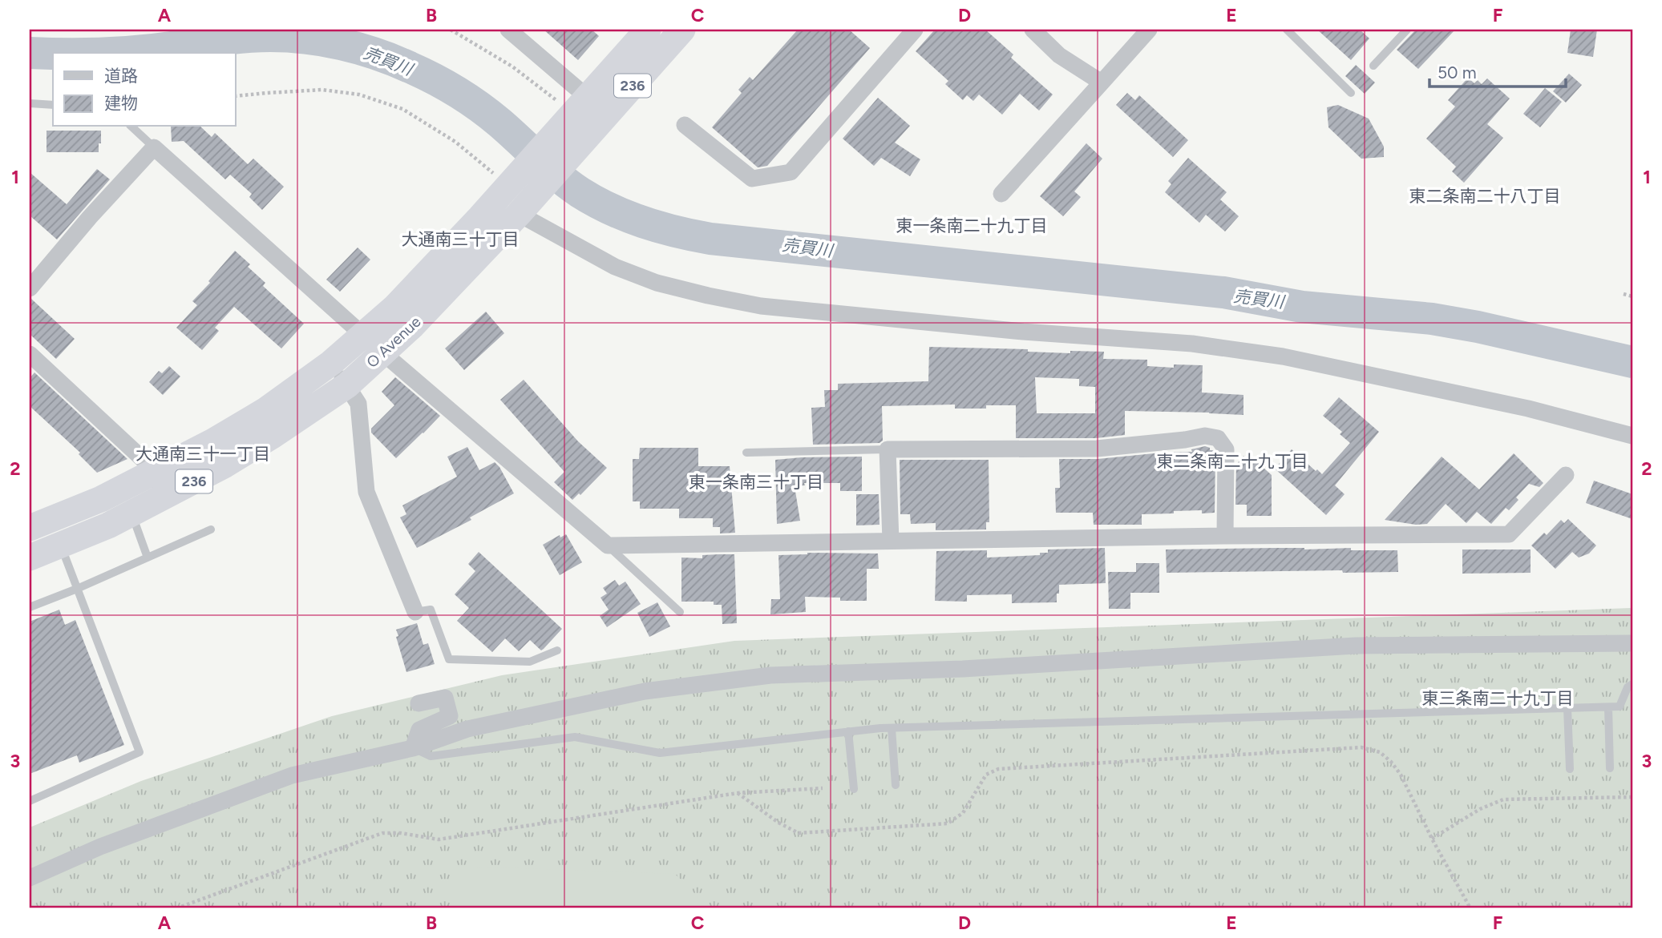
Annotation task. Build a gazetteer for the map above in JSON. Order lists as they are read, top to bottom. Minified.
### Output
{"streets":{"highway":["236","O Avenue"]},"districts":["東二条南二十八丁目","東一条南二十九丁目","大通南三十丁目","大通南三十一丁目","東二条南二十九丁目","東一条南三十丁目","東三条南二十九丁目"],"water":["売買川"],"legend":["道路","建物"],"scale_bar":"50 m","grid":{"columns":["A","B","C","D","E","F"],"rows":["1","2","3"]}}
